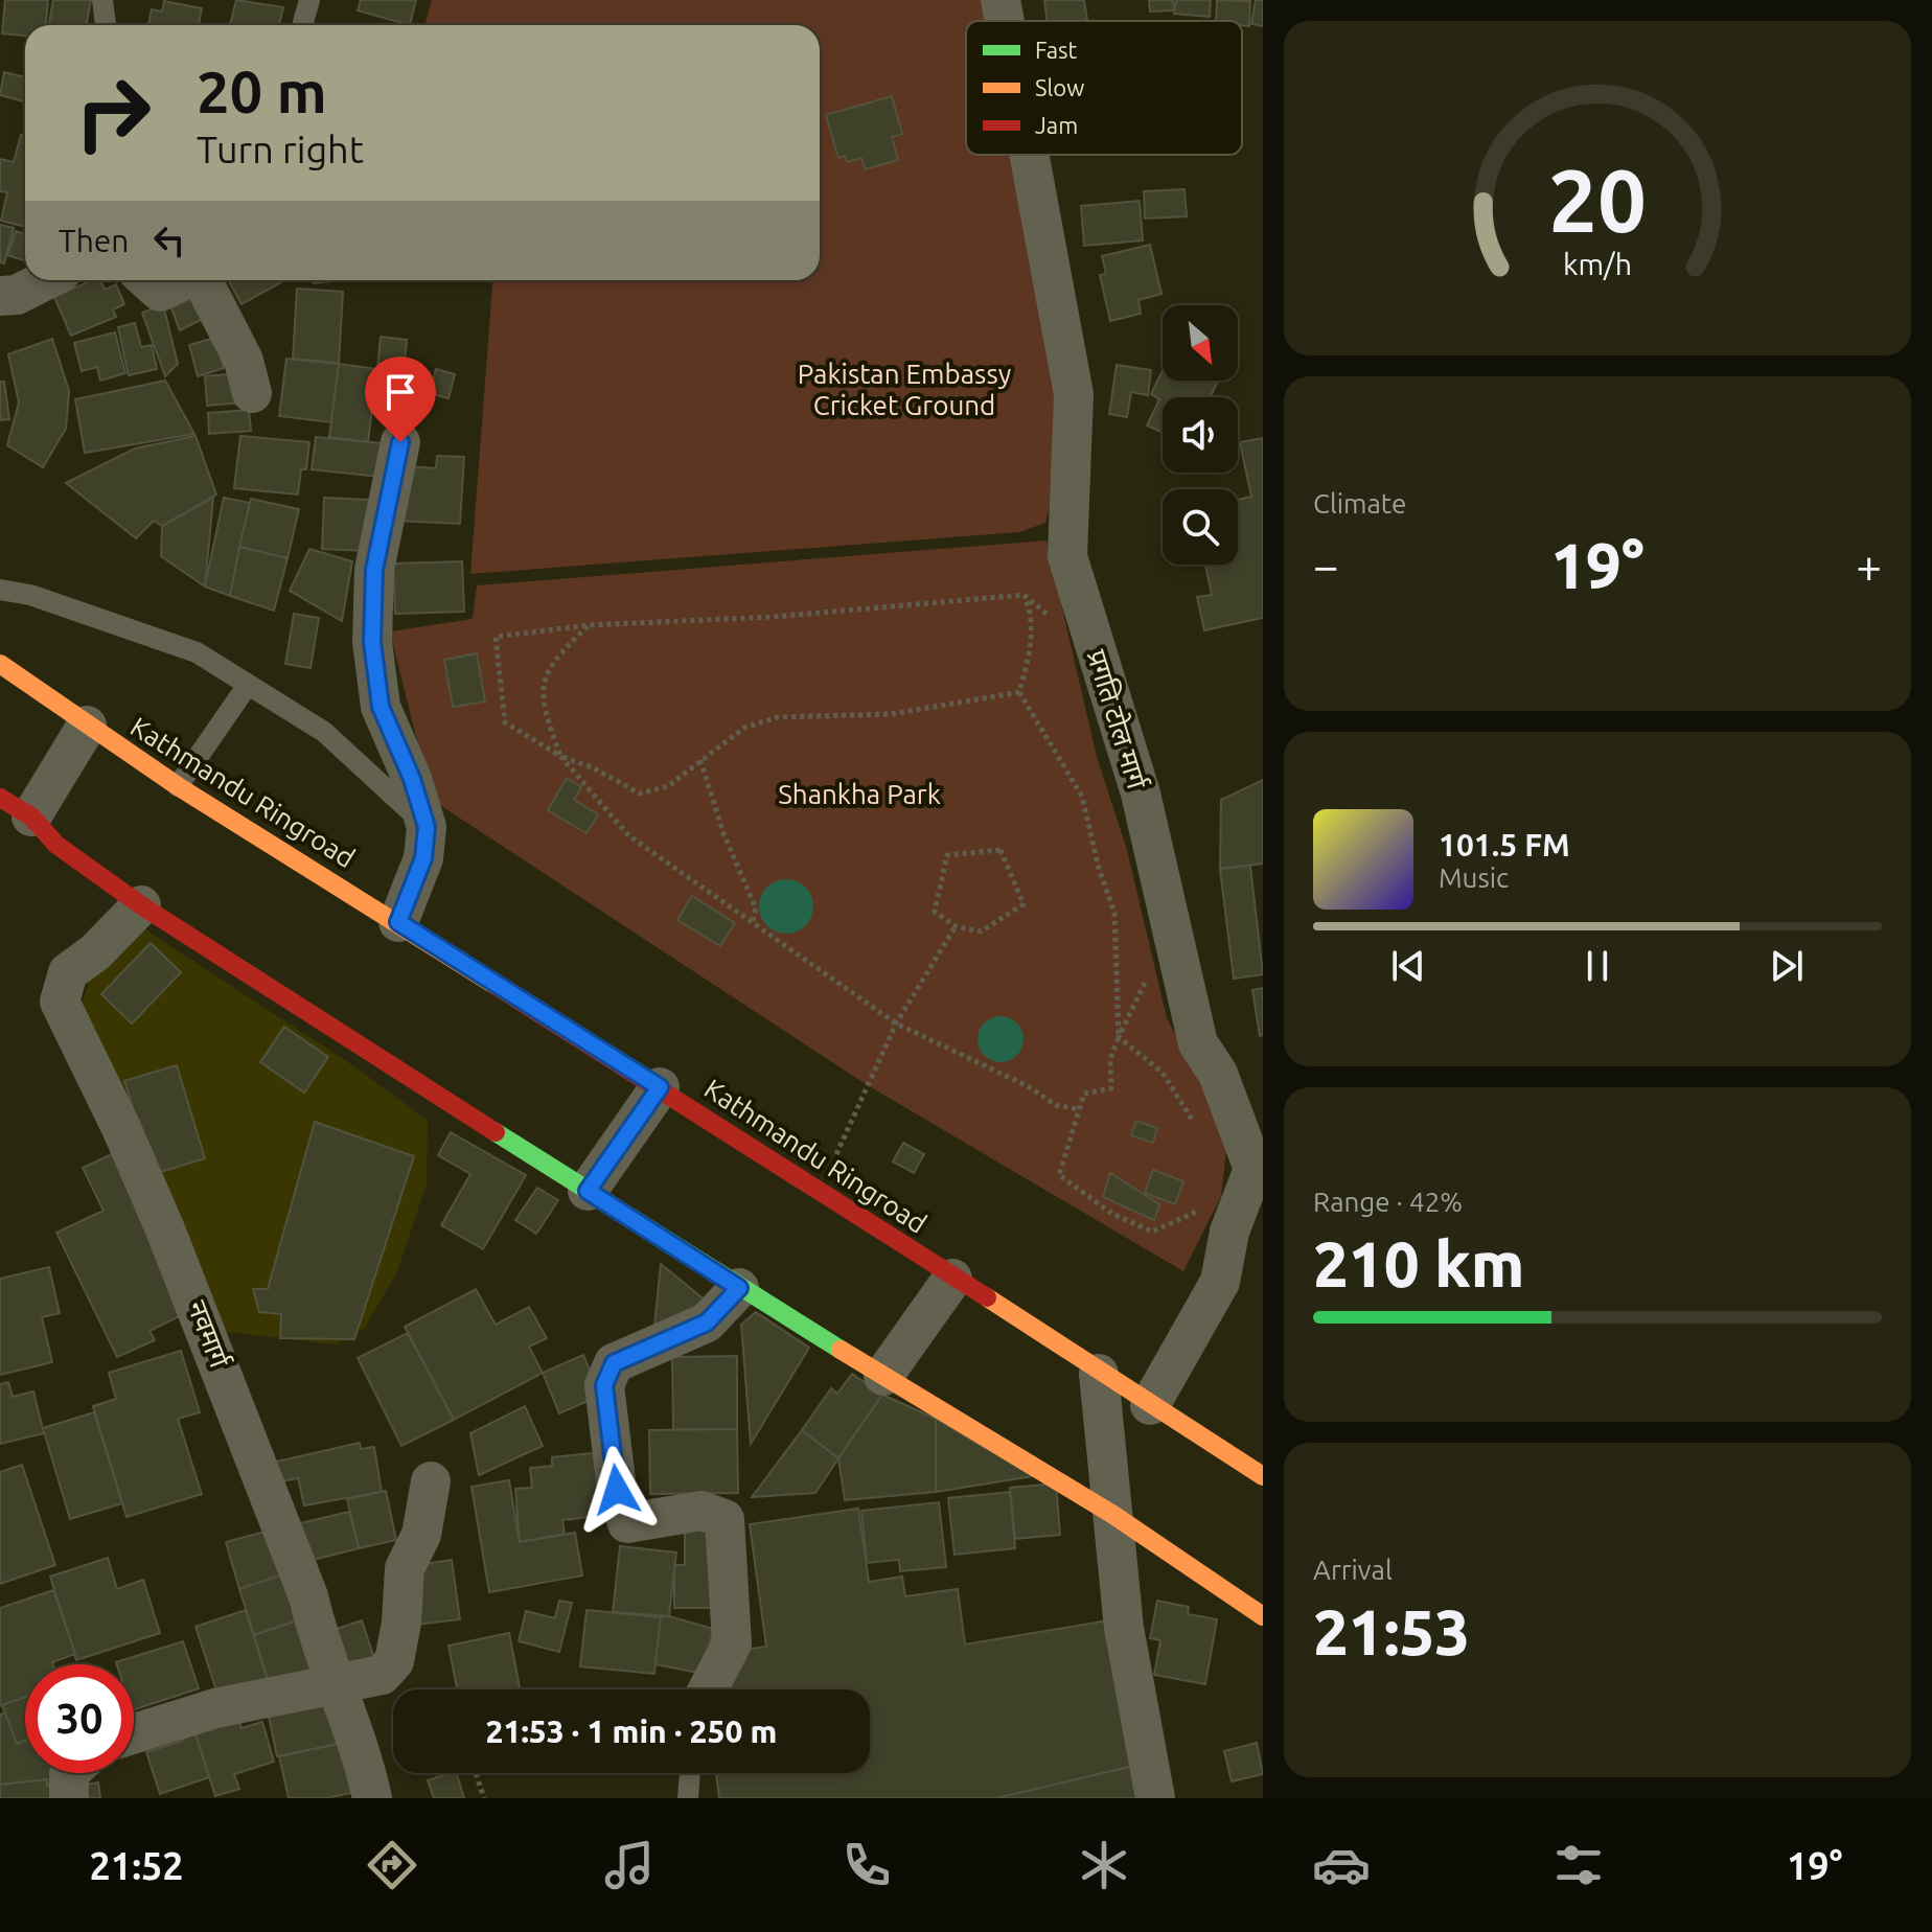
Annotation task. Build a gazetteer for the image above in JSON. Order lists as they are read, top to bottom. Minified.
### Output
{"streets":{"main road":["Kathmandu Ringroad"],"street":["प्रगति टोल मार्ग","नवमार्ग"]},"crossings":[["प्रगति टोल मार्ग","Kathmandu Ringroad"]],"parks":["Pakistan Embassy Cricket Ground","Shankha Park"],"legend":["Fast","Slow","Jam"],"north":"bottom right","page":{"turn":["20 m","Turn right"],"then":"Then","tile":["Climate",["Range · 42%","210 km"],["Arrival","21:53"]],"heat":["−","19°","+"],"song":["101.5 FM","Music"],"limit":"30","trip":"21:53 · 1 min · 250 m","tabs":["21:52","19°"],"gauge":["20","km/h"]}}
